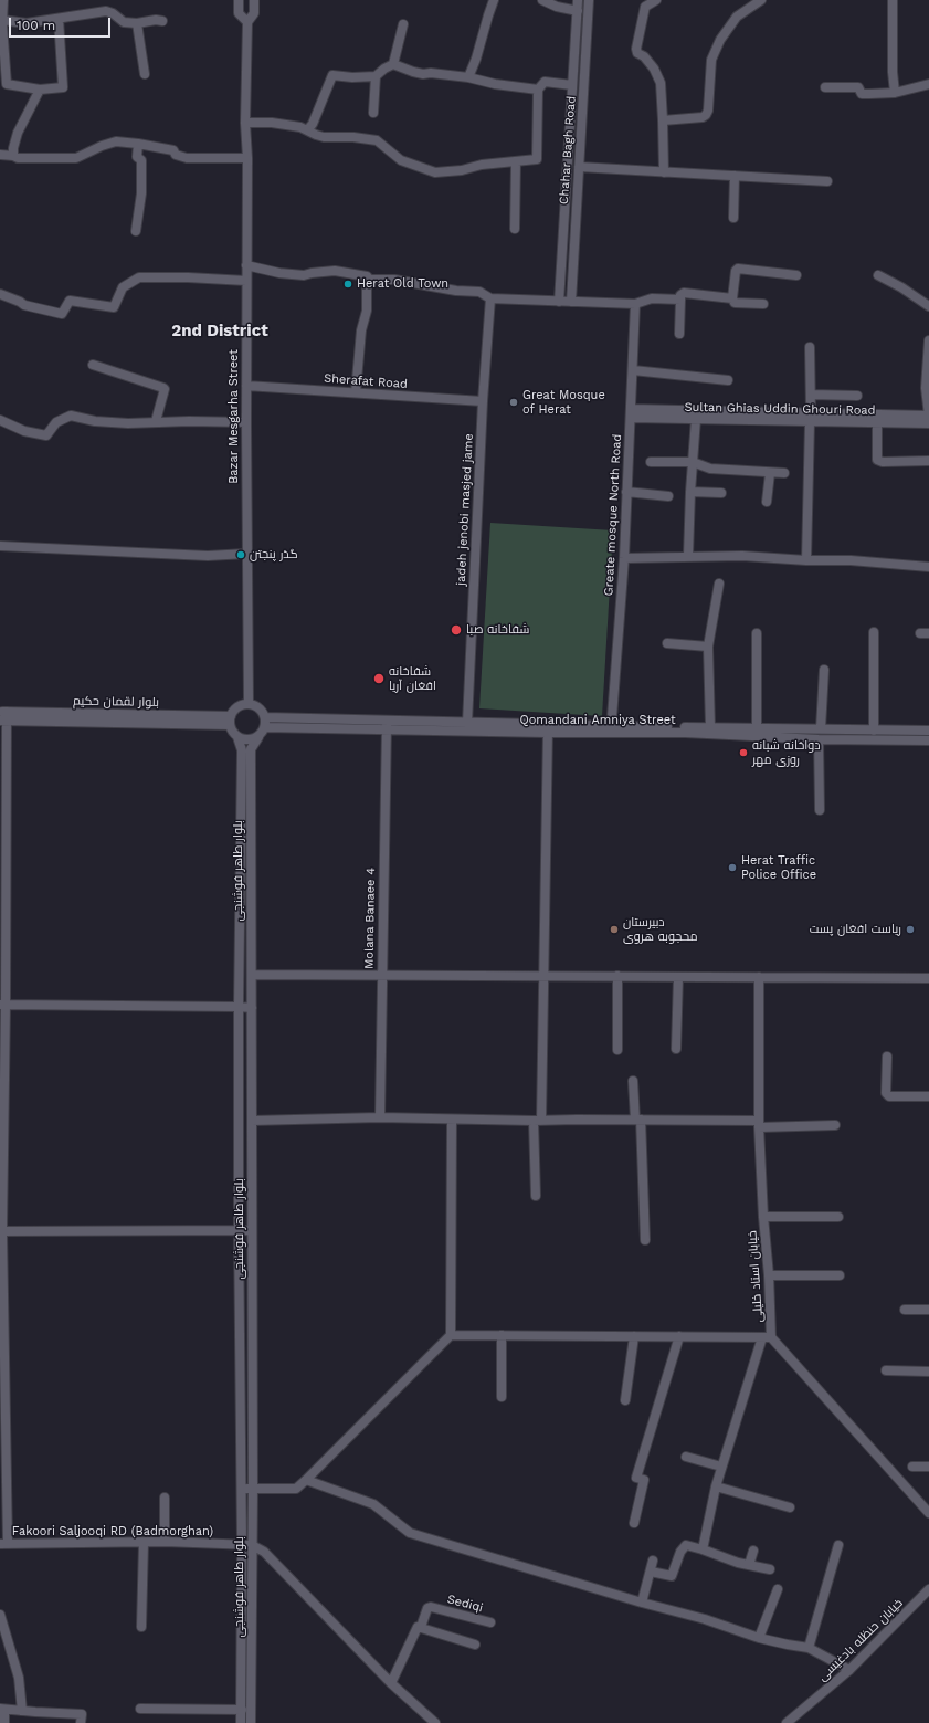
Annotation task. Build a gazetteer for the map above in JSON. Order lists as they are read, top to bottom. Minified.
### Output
{"streets":{"street":["Chahar Bagh Road","Sherafat Road","Sultan Ghias Uddin Ghouri Road","Bazar Mesgarha Street","jadeh jenobi masjed jame","Greate mosque North Road","بلوار لقمان حکیم","Qomandani Amniya Street","بلوار طاهر فوشنجی","Molana Banaee 4","خیابان استاد خلیلی","Fakoori Saljooqi RD (Badmorghan)","Sediqi","خیابان حنظله بادغیسی"]},"crossings":[["Sherafat Road","Bazar Mesgarha Street"],["Sherafat Road","jadeh jenobi masjed jame"],["Sultan Ghias Uddin Ghouri Road","Greate mosque North Road"],["Bazar Mesgarha Street","بلوار لقمان حکیم"],["Bazar Mesgarha Street","Qomandani Amniya Street"],["Bazar Mesgarha Street","بلوار طاهر فوشنجی"],["jadeh jenobi masjed jame","Qomandani Amniya Street"],["Greate mosque North Road","Qomandani Amniya Street"],["بلوار لقمان حکیم","Qomandani Amniya Street"],["بلوار لقمان حکیم","بلوار طاهر فوشنجی"],["Qomandani Amniya Street","بلوار طاهر فوشنجی"],["Qomandani Amniya Street","Molana Banaee 4"],["بلوار طاهر فوشنجی","Fakoori Saljooqi RD (Badmorghan)"]],"districts":["2nd District"],"places":["Herat Old Town","Great Mosque of Herat","گذر پنجتن","شفاخانه صبا","شفاخانه افغان آریا","دواخانه شبانه روزی مهر","Herat Traffic Police Office","دبیرستان محجوبه هروی","ریاست افغان پست"],"scale_bar":"100 m"}
